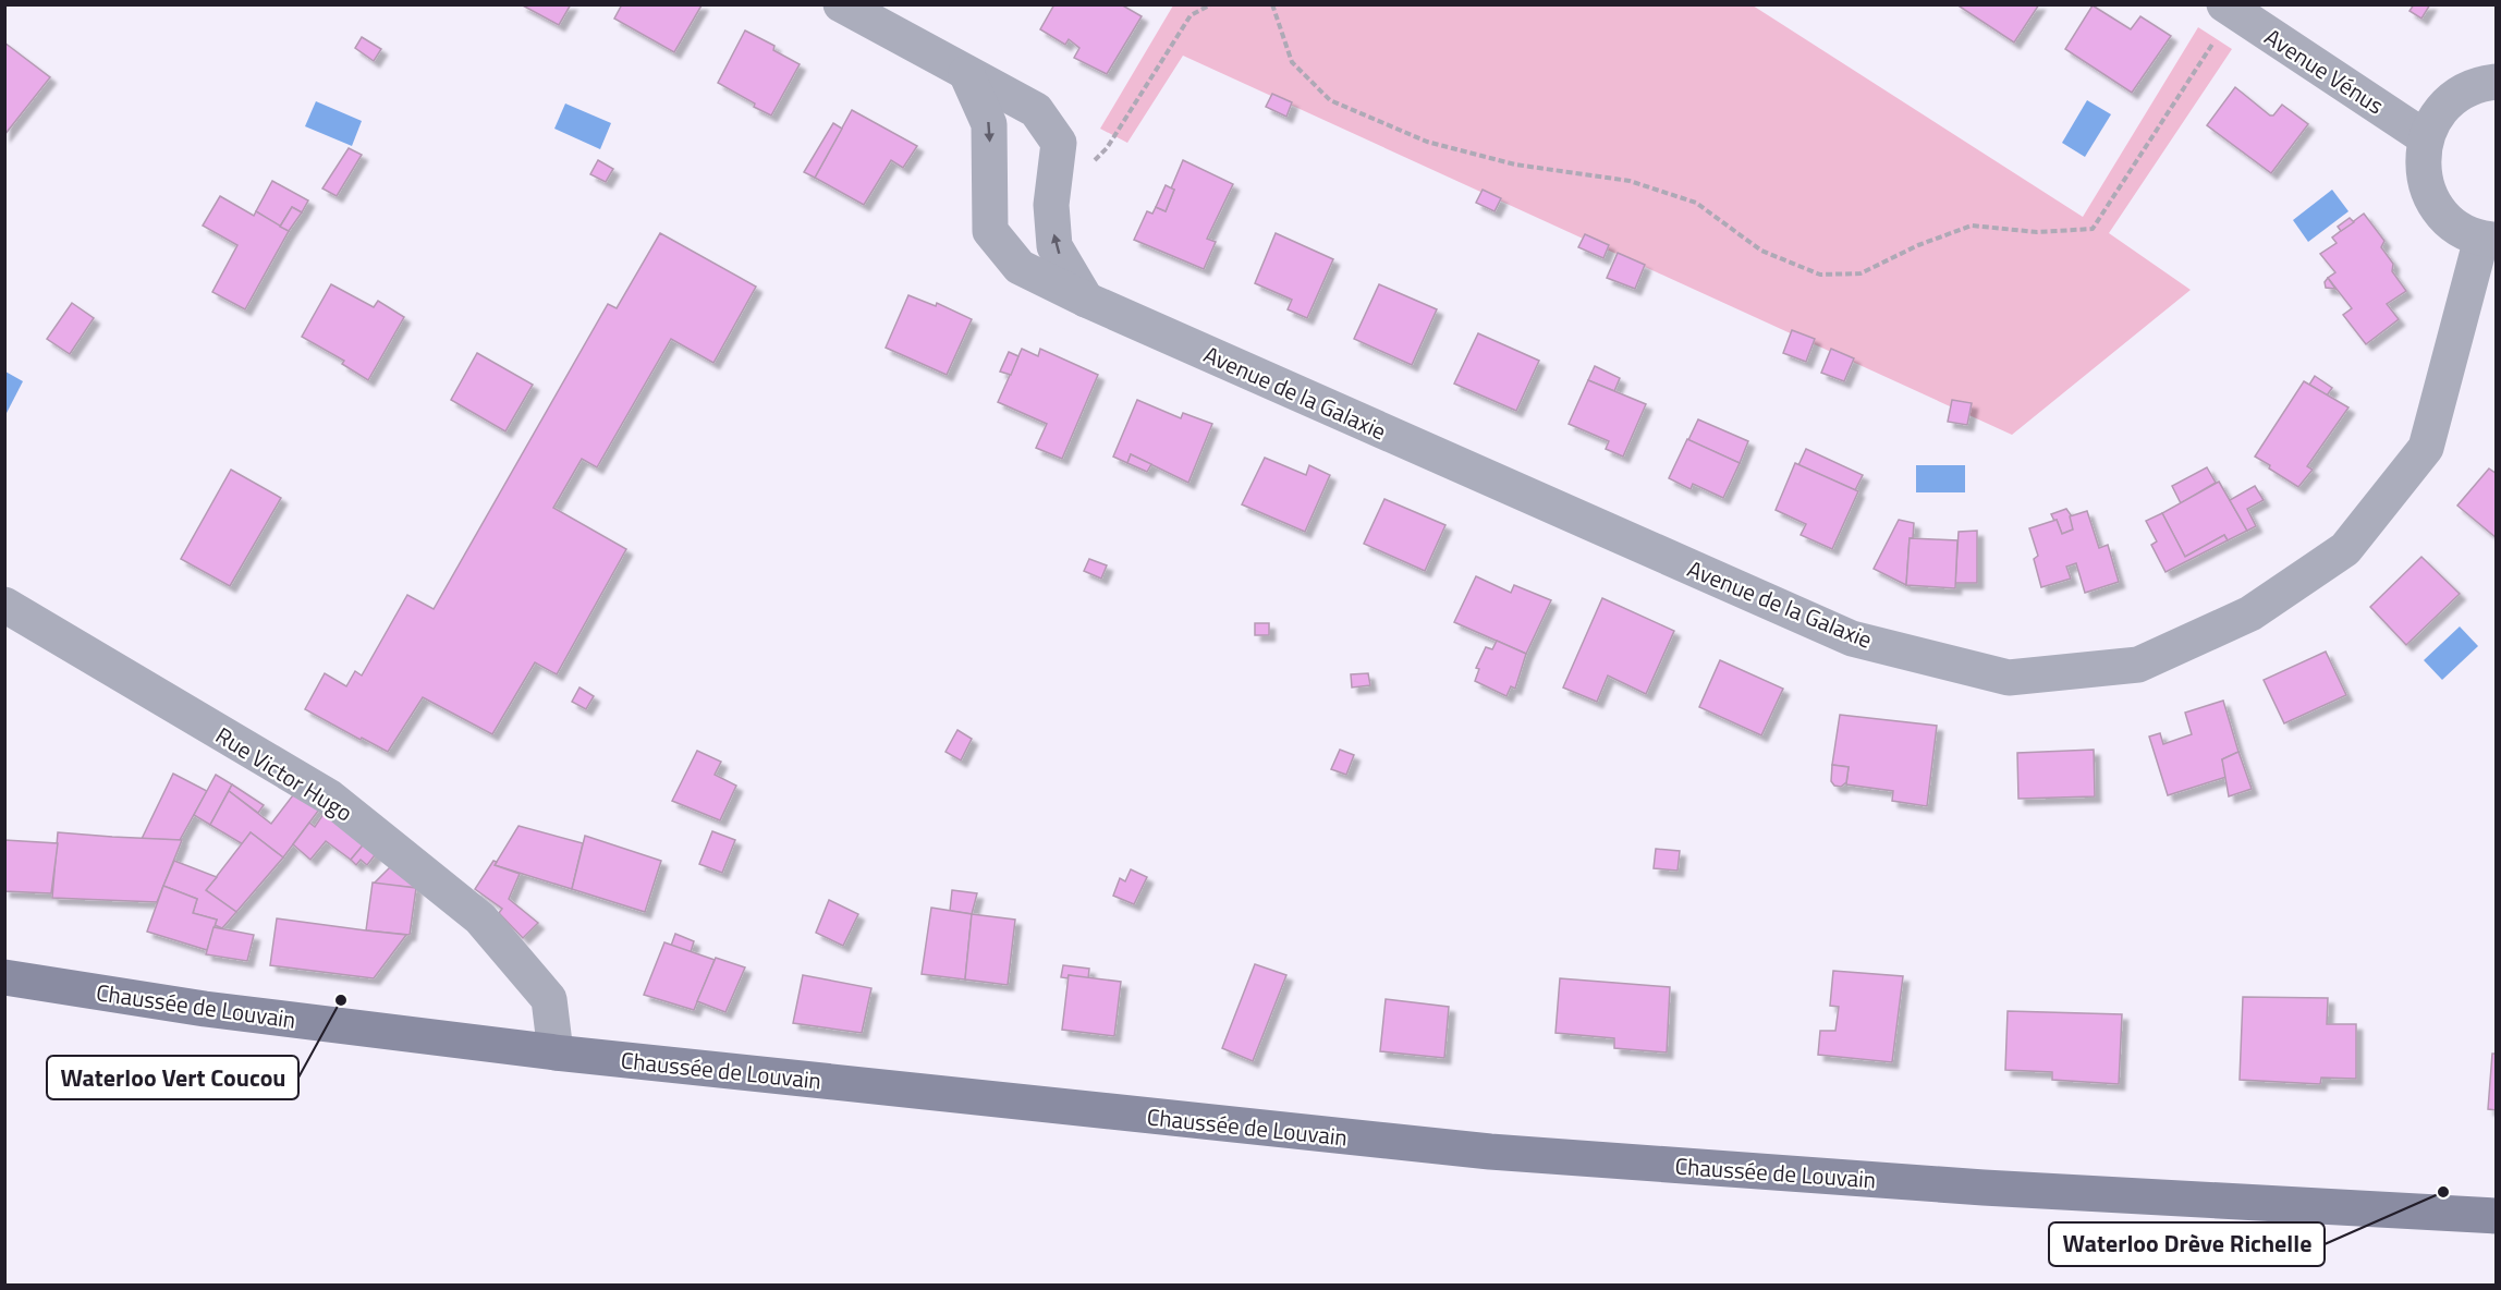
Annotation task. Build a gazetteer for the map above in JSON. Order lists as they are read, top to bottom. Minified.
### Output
{"streets":{"main road":["Chaussée de Louvain"],"street":["Avenue Vénus","Avenue de la Galaxie","Rue Victor Hugo"]},"crossings":[["Rue Victor Hugo","Chaussée de Louvain"]],"places":["Waterloo Vert Coucou","Waterloo Drève Richelle"]}
